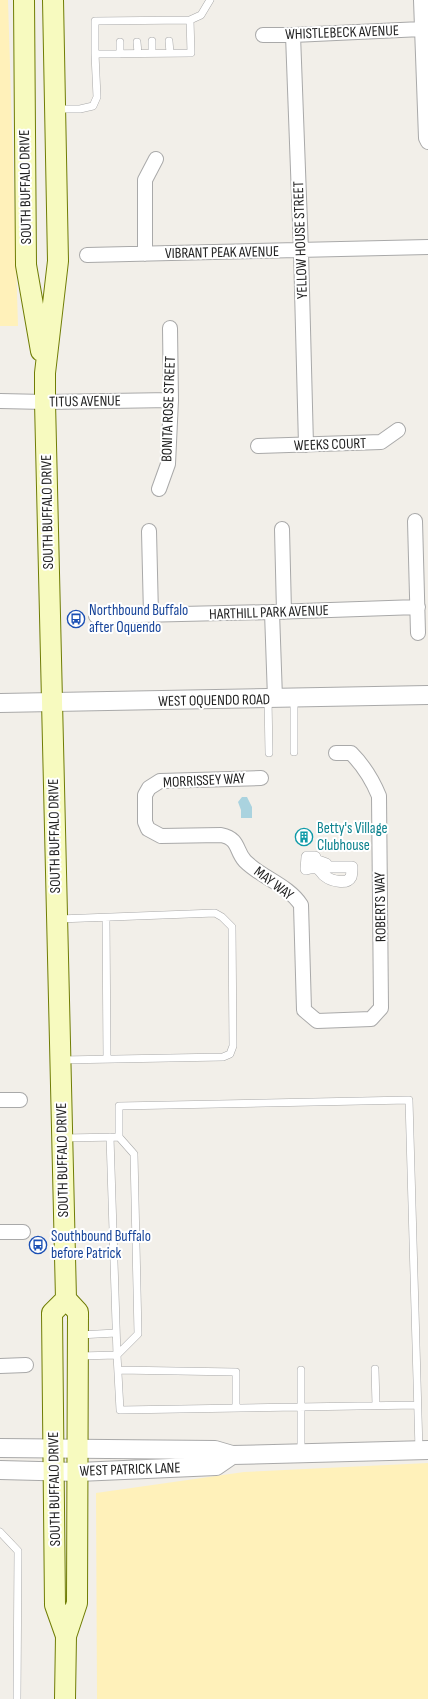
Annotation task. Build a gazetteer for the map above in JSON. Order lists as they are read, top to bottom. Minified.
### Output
{"streets":{"main road":["SOUTH BUFFALO DRIVE"],"street":["WHISTLEBECK AVENUE","YELLOW HOUSE STREET","VIBRANT PEAK AVENUE","TITUS AVENUE","BONITA ROSE STREET","WEEKS COURT","HARTHILL PARK AVENUE","WEST OQUENDO ROAD","MORRISSEY WAY","MAY WAY","ROBERTS WAY","WEST PATRICK LANE"]},"crossings":[["WHISTLEBECK AVENUE","YELLOW HOUSE STREET"],["SOUTH BUFFALO DRIVE","TITUS AVENUE"],["SOUTH BUFFALO DRIVE","WEST OQUENDO ROAD"],["SOUTH BUFFALO DRIVE","WEST PATRICK LANE"],["YELLOW HOUSE STREET","VIBRANT PEAK AVENUE"],["YELLOW HOUSE STREET","WEEKS COURT"],["TITUS AVENUE","BONITA ROSE STREET"],["MORRISSEY WAY","MAY WAY"],["MAY WAY","ROBERTS WAY"]],"places":{"bus stop":["Northbound Buffalo after Oquendo","Southbound Buffalo before Patrick"],"building":["Betty's Village Clubhouse"]}}
